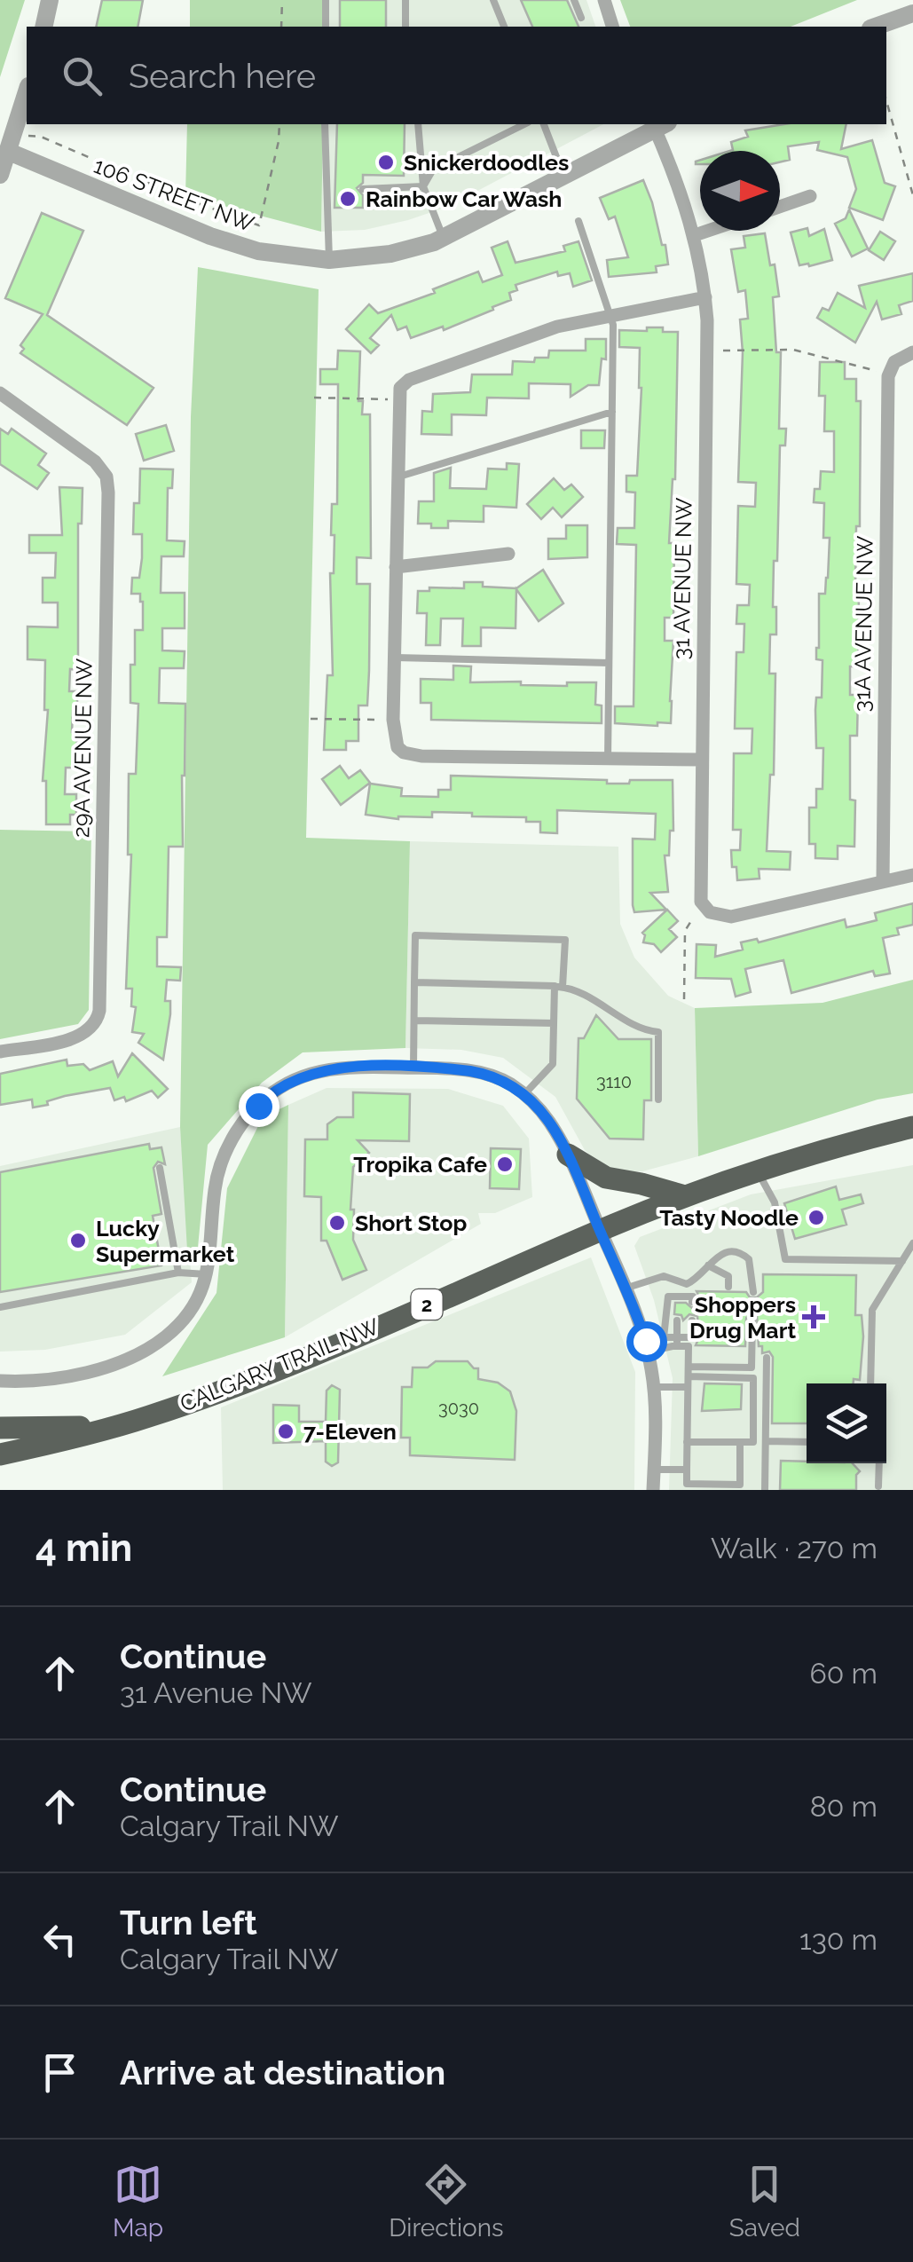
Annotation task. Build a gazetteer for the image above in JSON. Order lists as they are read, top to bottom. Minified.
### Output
{"streets":{"highway":["2","CALGARY TRAIL NW"],"street":["106 STREET NW","31 AVENUE NW","31A AVENUE NW","29A AVENUE NW"]},"crossings":[["106 STREET NW","31 AVENUE NW"]],"places":{"other":["Snickerdoodles","Rainbow Car Wash","Tropika Cafe","Tasty Noodle","Short Stop","Lucky Supermarket","7-Eleven"],"health":["Shoppers Drug Mart"]},"house_numbers":["3110","3030"],"north":"right","page":{"search":"Search here","heading":["4 min","Walk · 270 m"],"list":[["Continue","31 Avenue NW","60 m"],["Continue","Calgary Trail NW","80 m"],["Turn left","Calgary Trail NW","130 m"],"Arrive at destination"],"nav":["Map","Directions","Saved"]}}
